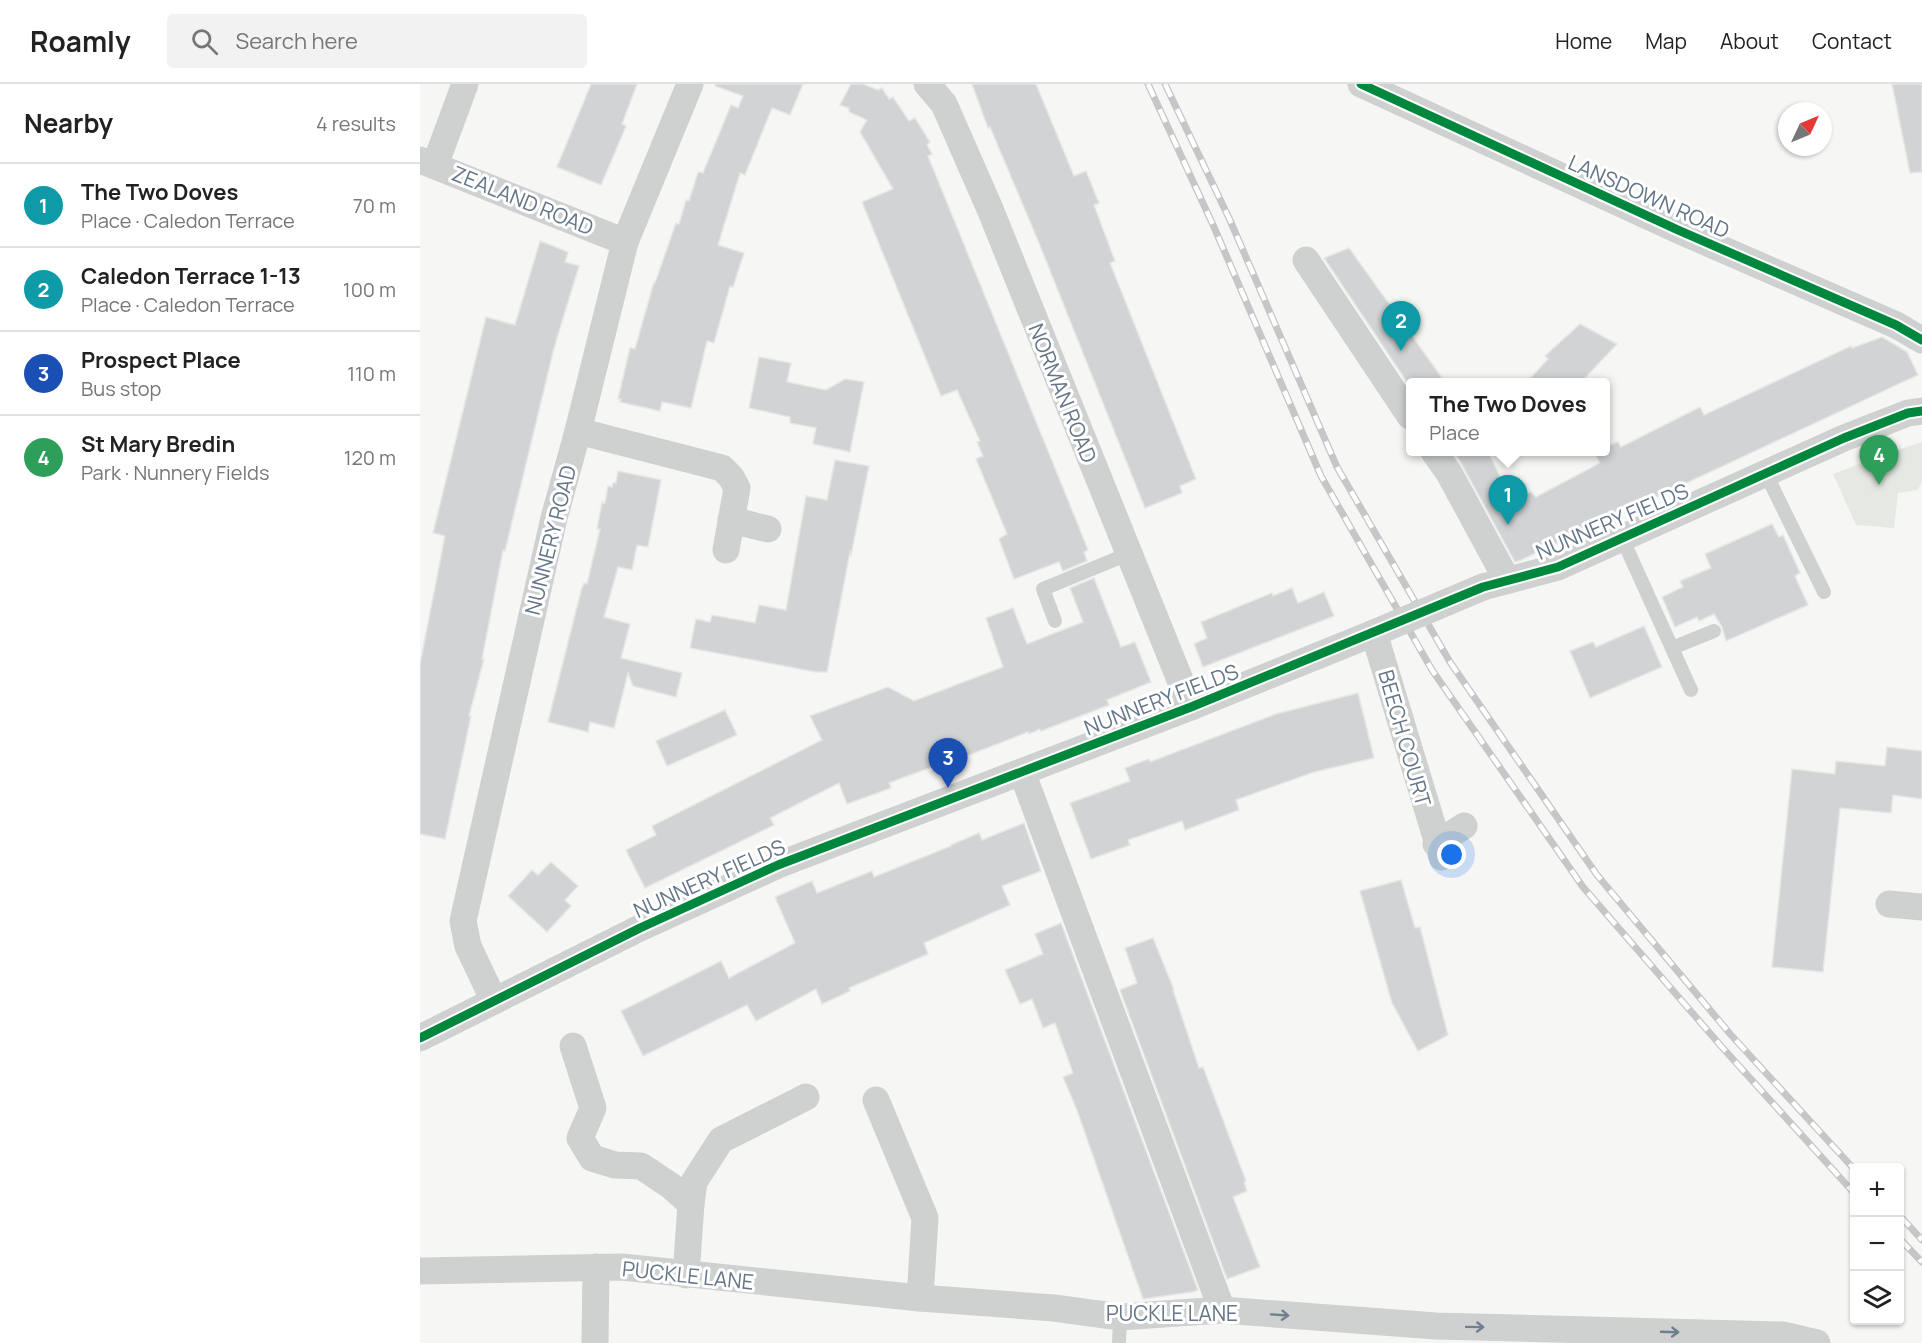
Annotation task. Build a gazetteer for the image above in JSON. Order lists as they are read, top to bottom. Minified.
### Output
{"streets":{"street":["LANSDOWN ROAD","ZEALAND ROAD","NORMAN ROAD","NUNNERY FIELDS","NUNNERY ROAD","BEECH COURT","PUCKLE LANE"]},"crossings":[["ZEALAND ROAD","NUNNERY ROAD"],["NORMAN ROAD","NUNNERY FIELDS"],["NUNNERY FIELDS","NUNNERY ROAD"],["NUNNERY FIELDS","BEECH COURT"]],"one_way":["PUCKLE LANE"],"north":"top right","page":{"header":"Roamly","search":"Search here","nav":["Home","Map","About","Contact"],"heading":["Nearby","4 results"],"list":[{"mark":"1","name":"The Two Doves","note":"Place · Caledon Terrace","value":"70 m"},{"mark":"2","name":"Caledon Terrace 1-13","note":"Place · Caledon Terrace","value":"100 m"},{"mark":"3","name":"Prospect Place","note":"Bus stop","value":"110 m"},{"mark":"4","name":"St Mary Bredin","note":"Park · Nunnery Fields","value":"120 m"}],"pins":["2","4","1","3"],"popup":["The Two Doves","Place"],"map_buttons":["+","−"]}}
